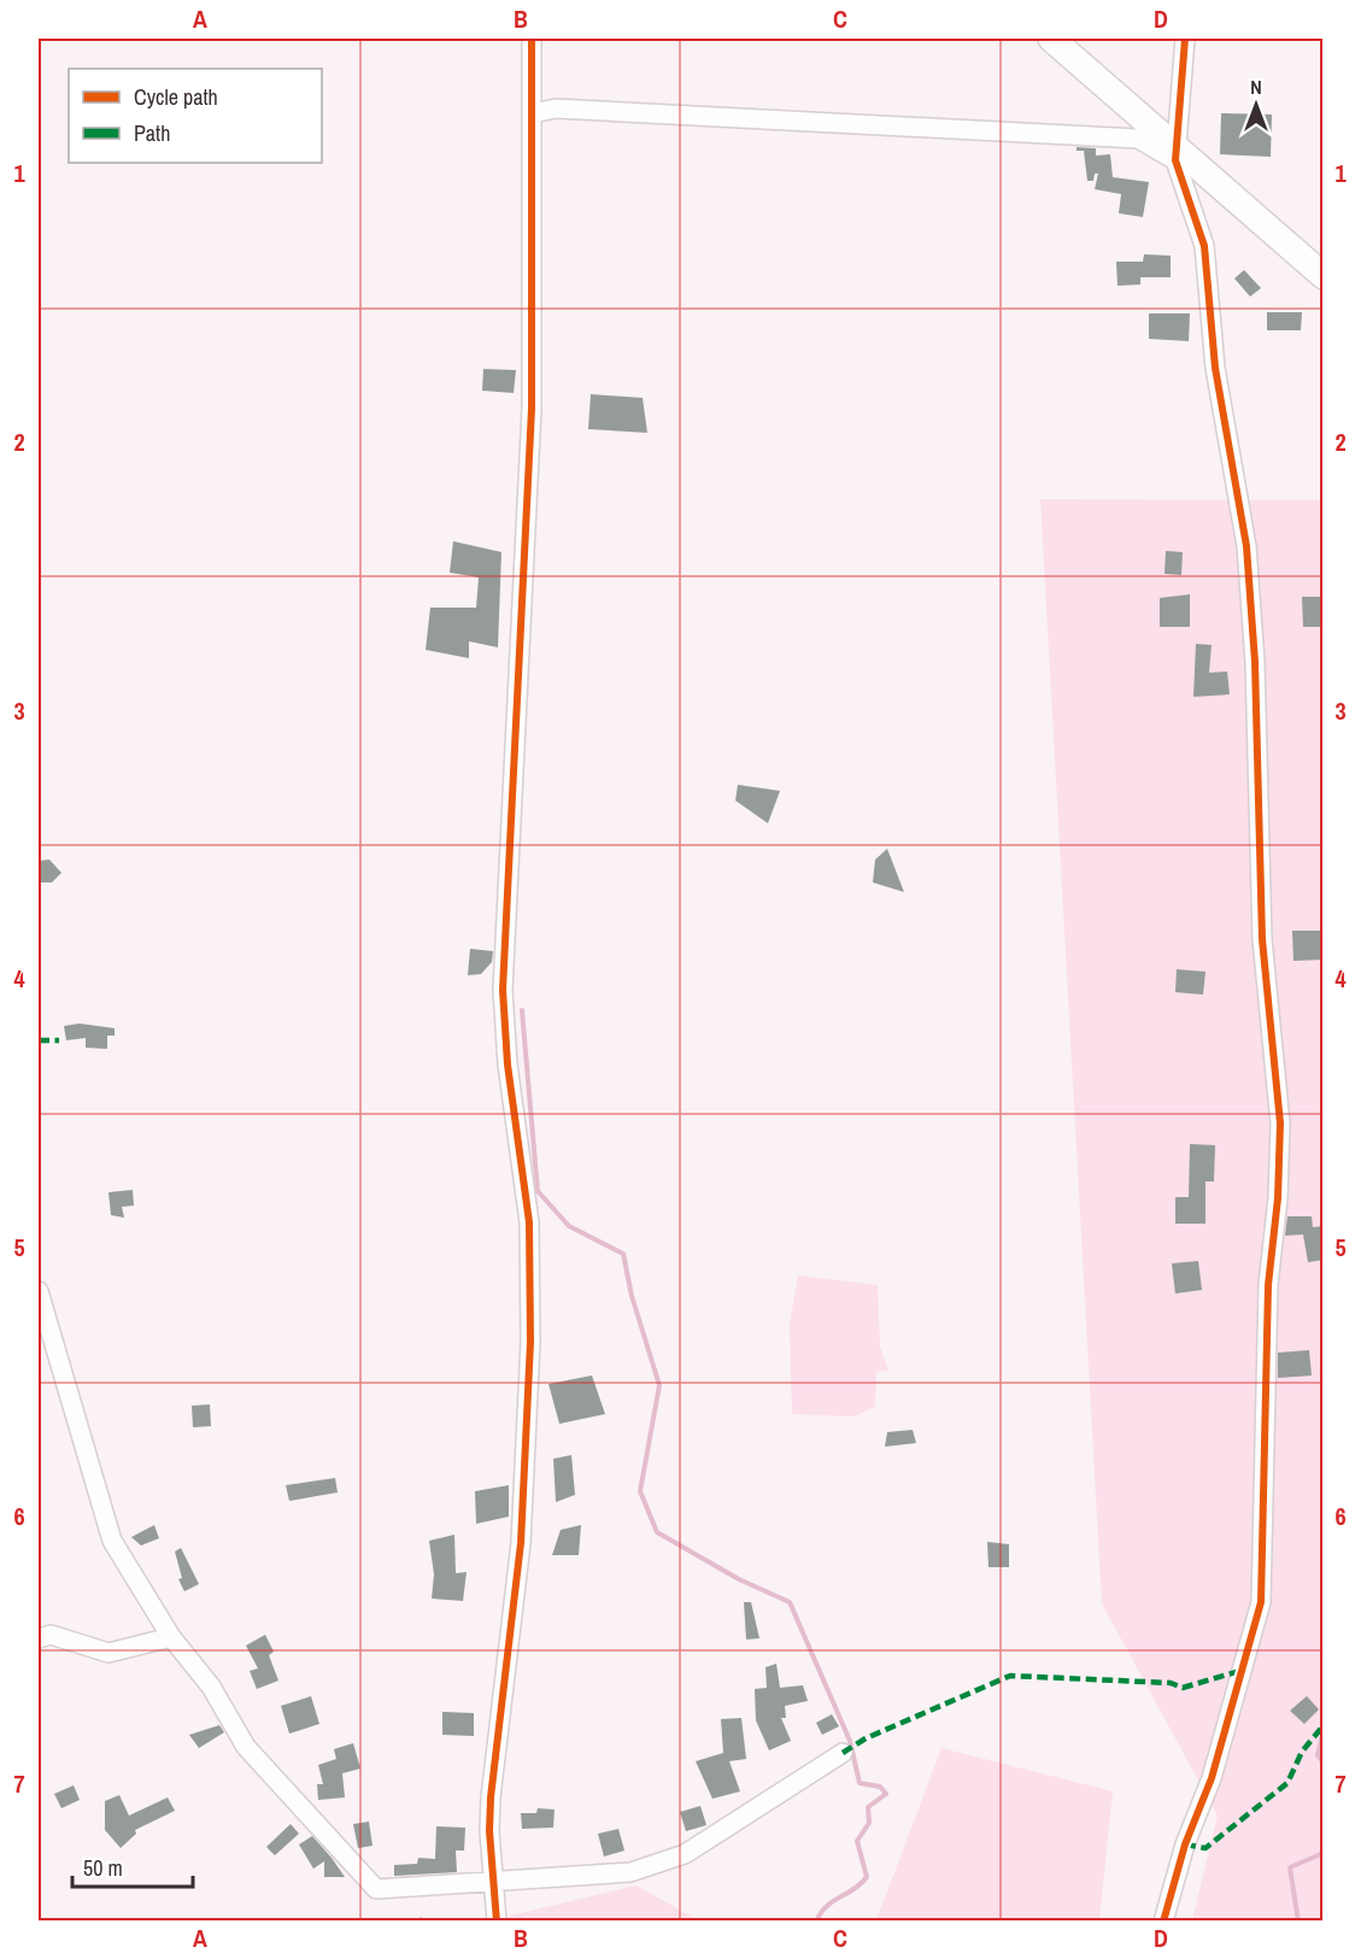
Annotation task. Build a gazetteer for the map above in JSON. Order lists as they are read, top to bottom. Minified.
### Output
{"legend":["Cycle path","Path"],"scale_bar":"50 m","north":"top","grid":{"columns":["A","B","C","D"],"rows":["1","2","3","4","5","6","7"]}}
